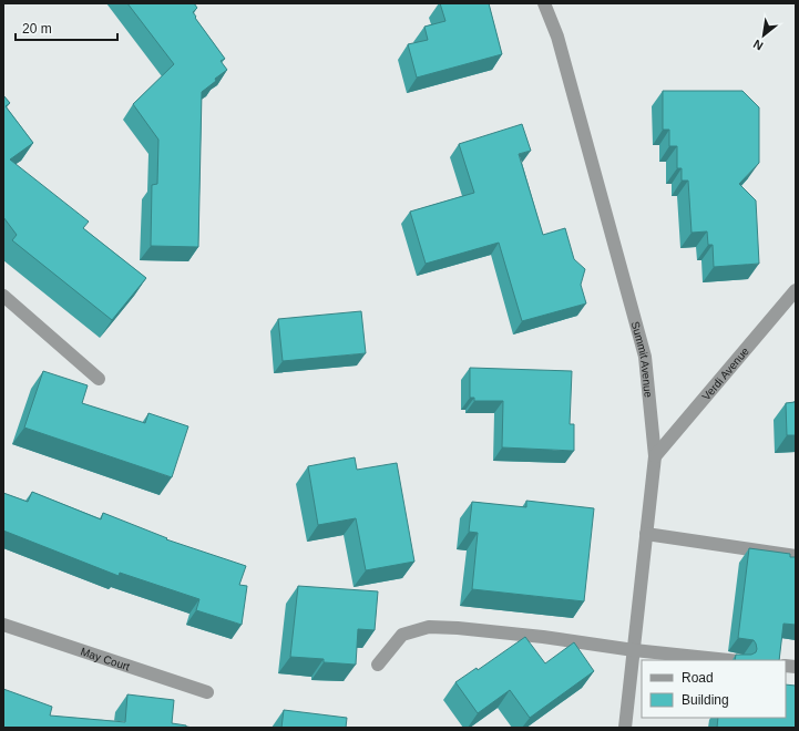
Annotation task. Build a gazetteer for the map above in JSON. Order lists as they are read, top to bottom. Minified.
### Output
{"streets":{"street":["Summit Avenue","Verdi Avenue","May Court"]},"crossings":[["Summit Avenue","Verdi Avenue"]],"legend":["Road","Building"],"scale_bar":"20 m","north":"bottom left"}
